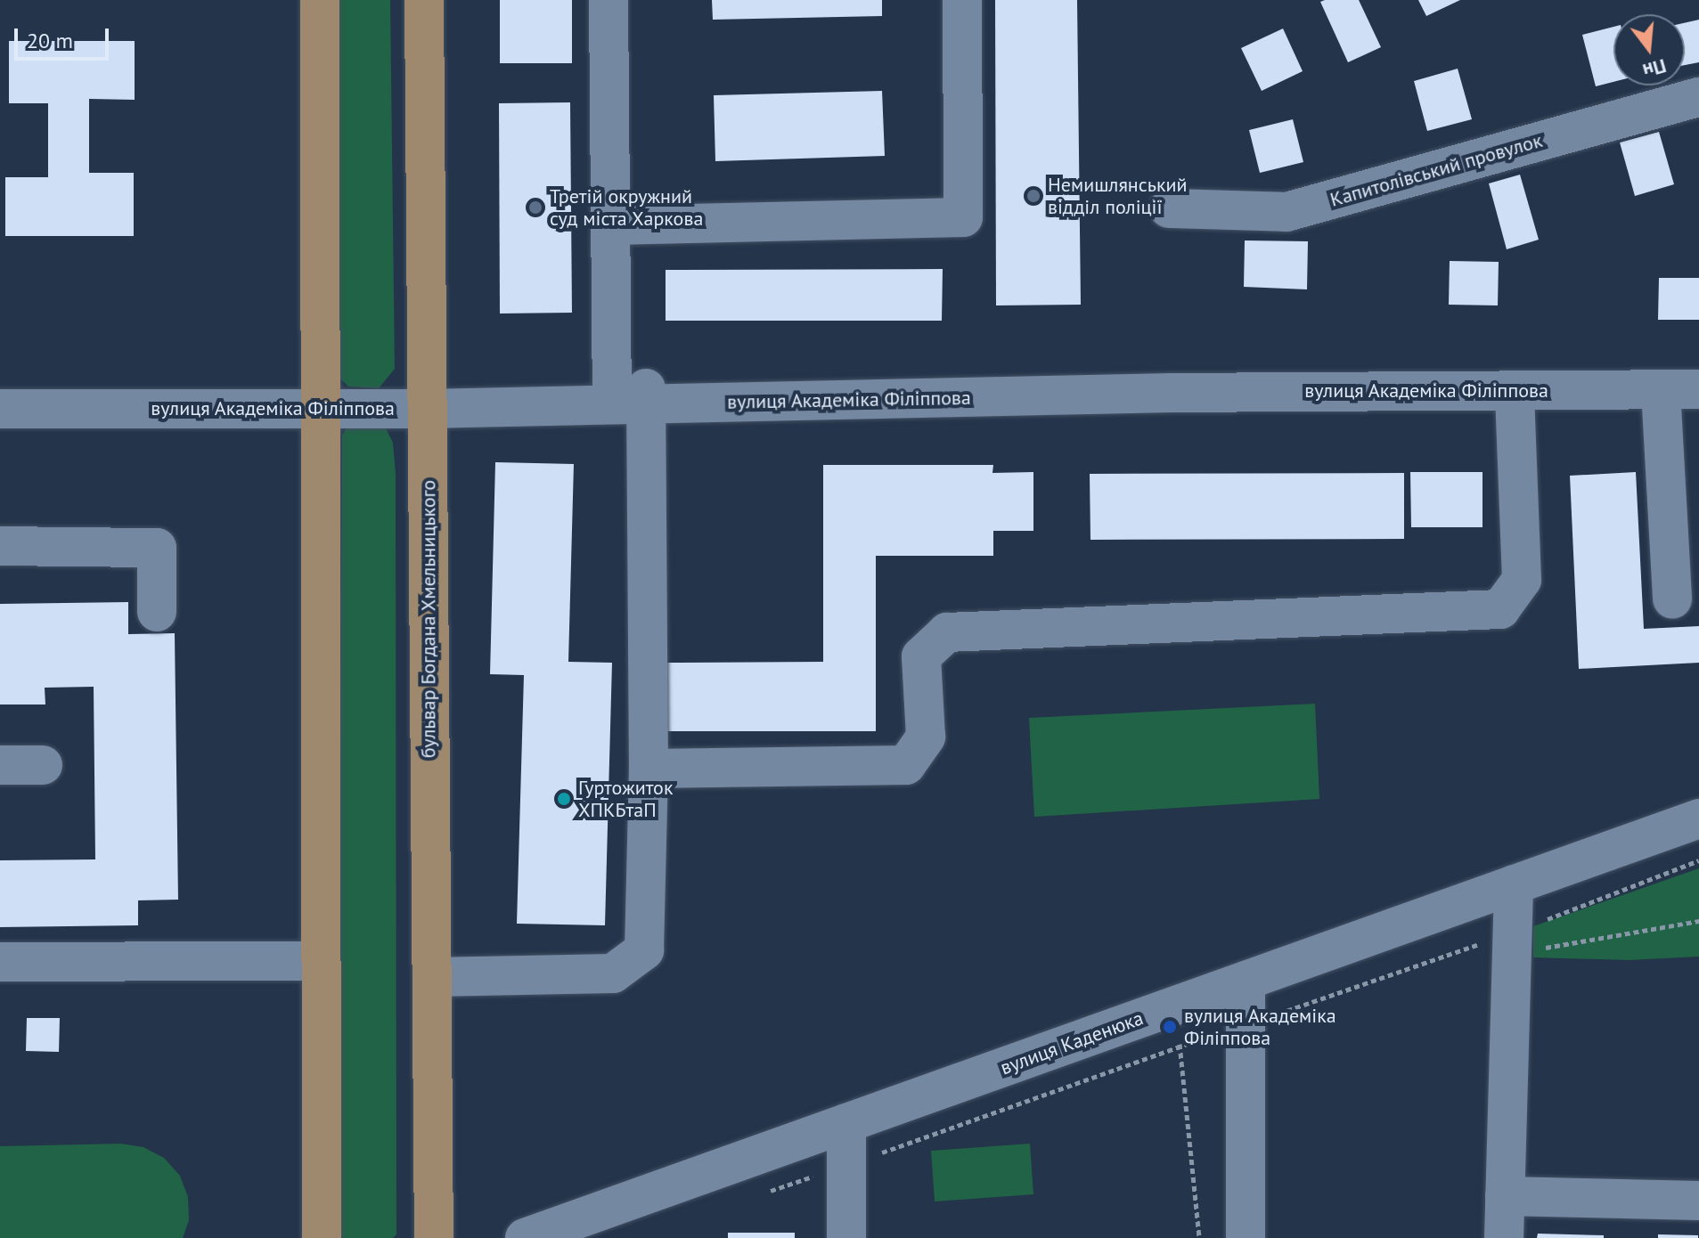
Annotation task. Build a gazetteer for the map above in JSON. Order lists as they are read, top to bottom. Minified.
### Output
{"streets":{"main road":["бульвар Богдана Хмельницького"],"street":["Капитолівський провулок","вулиця Академіка Філіппова","вулиця Каденюка"]},"crossings":[["вулиця Академіка Філіппова","бульвар Богдана Хмельницького"]],"places":["Немишлянський відділ поліції","Третій окружний суд міста Харкова","Гуртожиток ХПКБтаП","вулиця Академіка Філіппова"],"scale_bar":"20 m","north":"bottom"}
